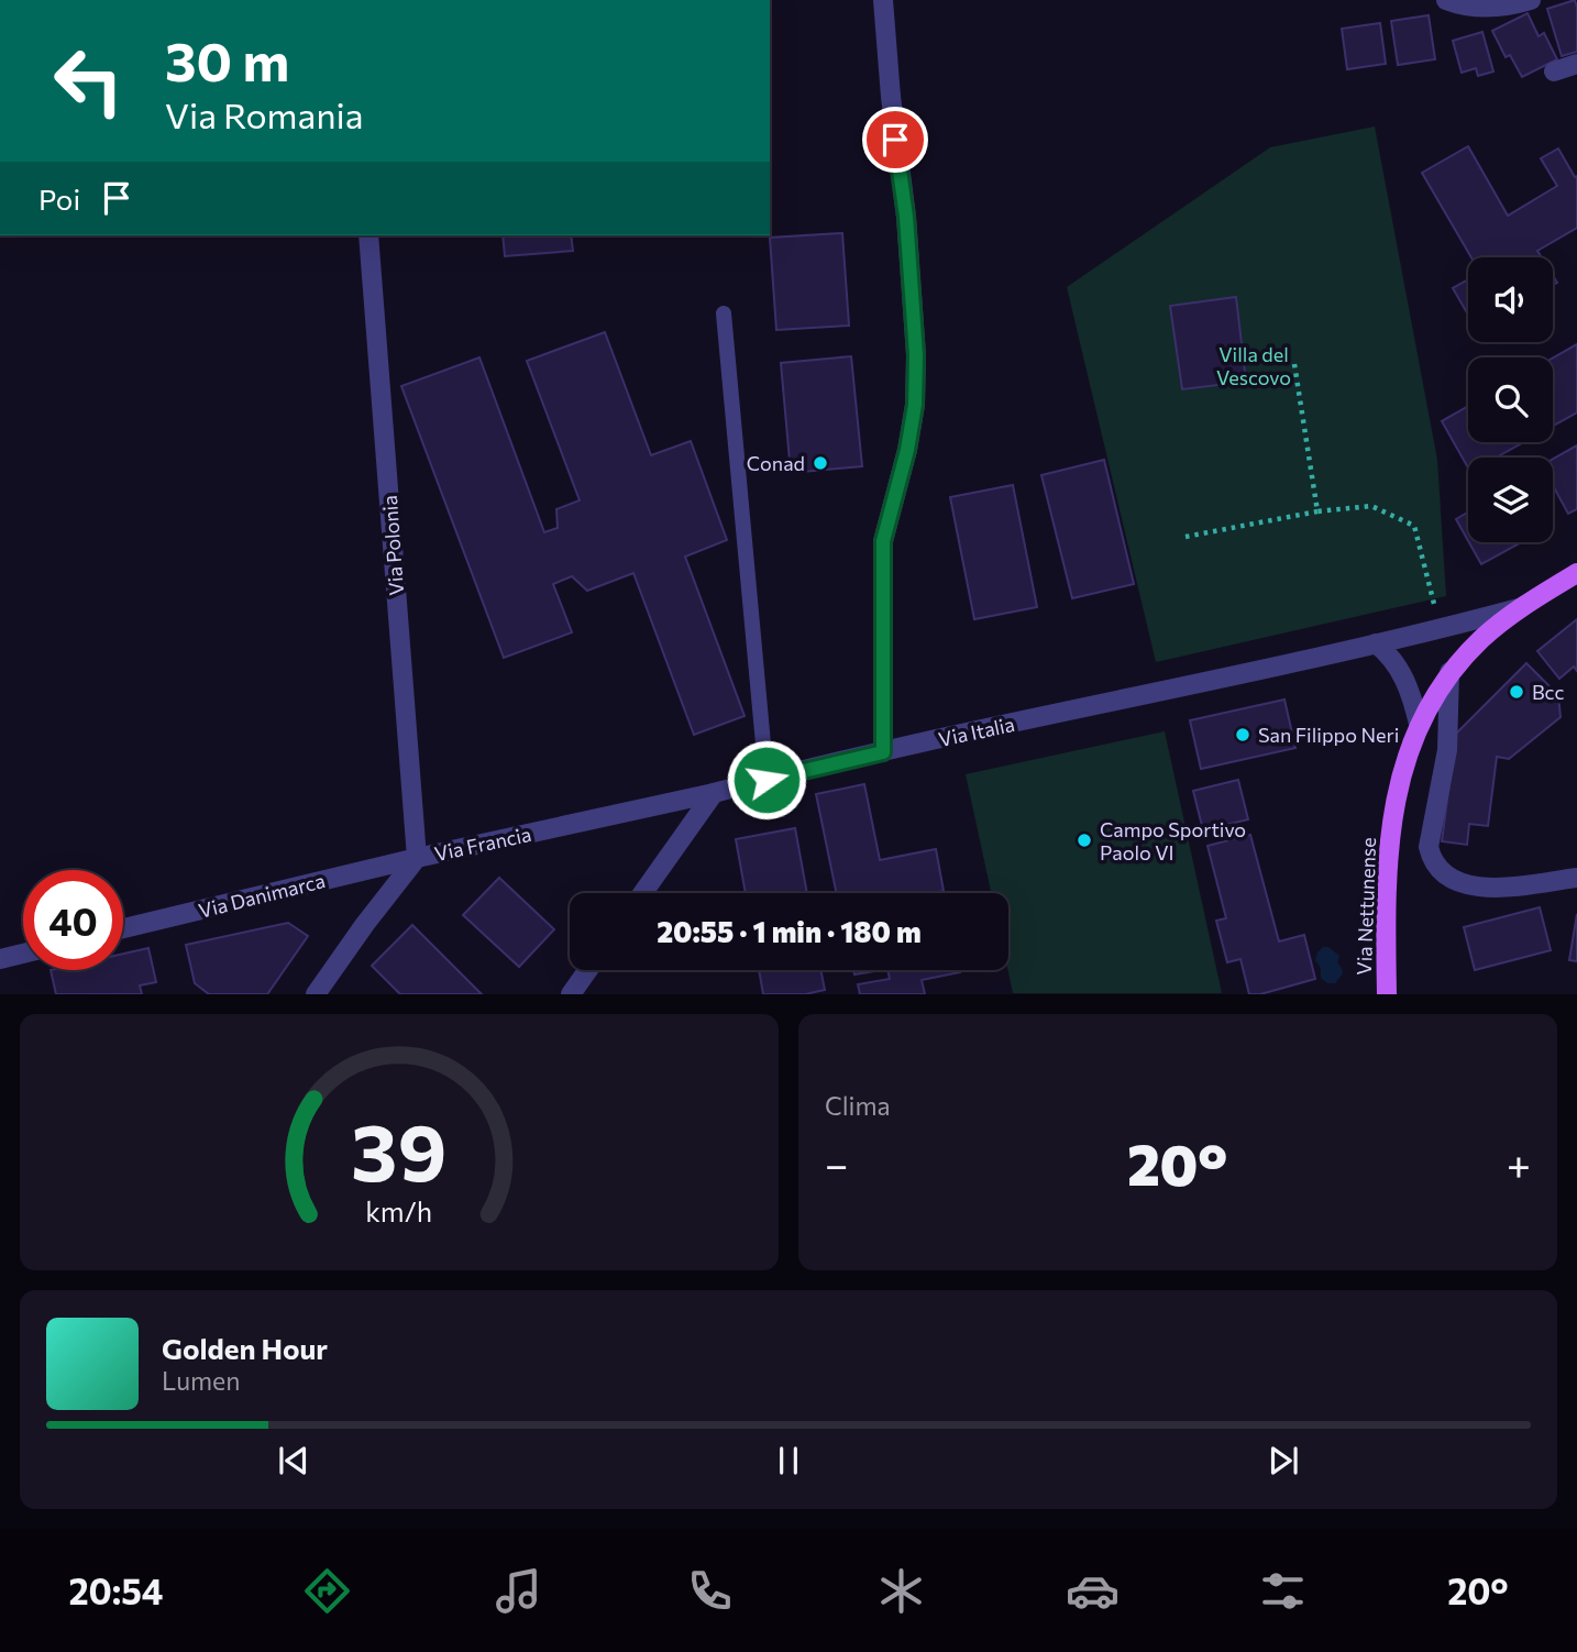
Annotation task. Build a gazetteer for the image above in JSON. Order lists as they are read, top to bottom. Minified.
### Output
{"streets":{"main road":["Via Nettunense"],"street":["Via Polonia","Via Italia","Via Francia","Via Danimarca"]},"crossings":[["Via Polonia","Via Francia"],["Via Polonia","Via Danimarca"],["Via Italia","Via Francia"],["Via Italia","Via Nettunense"],["Via Francia","Via Danimarca"]],"parks":["Villa del Vescovo"],"places":["Conad","Bcc","San Filippo Neri","Campo Sportivo Paolo VI"],"page":{"turn":["30 m","Via Romania"],"then":"Poi","limit":"40","trip":"20:55 · 1 min · 180 m","tile":"Clima","heat":["−","20°","+"],"song":["Golden Hour","Lumen"],"tabs":["20:54","20°"],"gauge":["39","km/h"]}}
